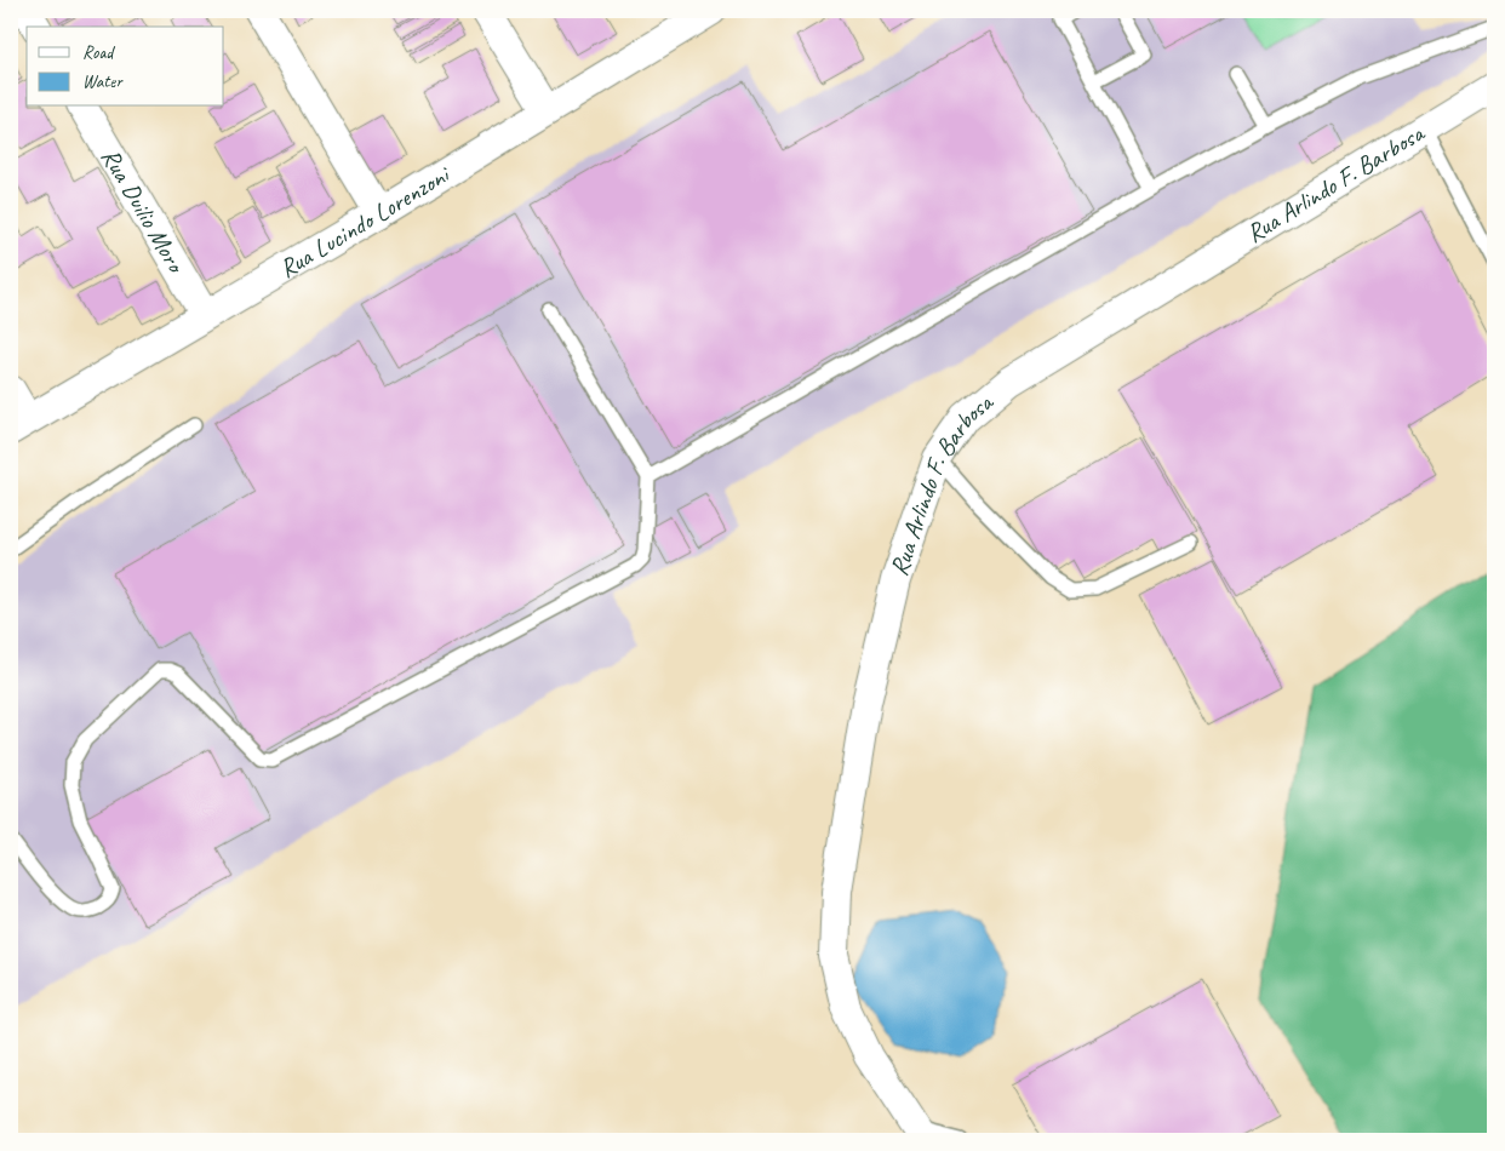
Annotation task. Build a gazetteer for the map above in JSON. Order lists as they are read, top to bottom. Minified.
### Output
{"streets":{"street":["Rua Arlindo F. Barbosa","Rua Duilio Moro","Rua Lucindo Lorenzoni"]},"crossings":[["Rua Duilio Moro","Rua Lucindo Lorenzoni"]],"legend":["Road","Water"]}
